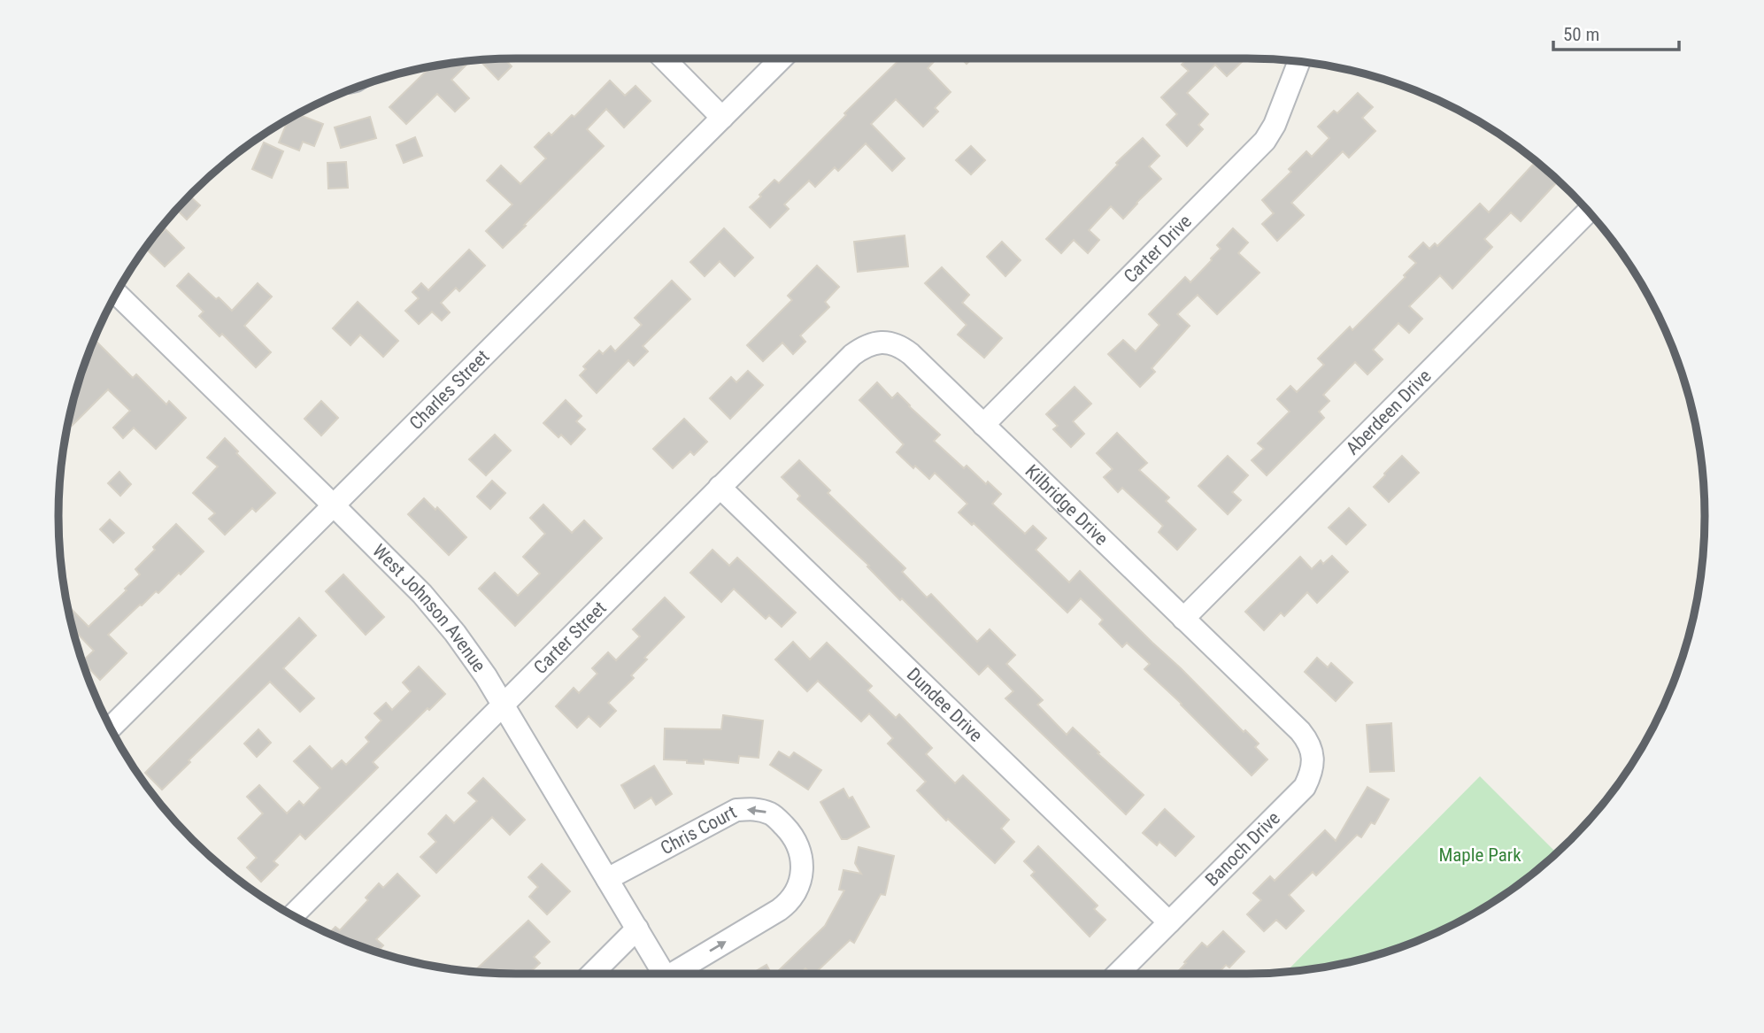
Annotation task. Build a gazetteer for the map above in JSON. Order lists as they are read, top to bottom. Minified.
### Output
{"streets":{"street":["Carter Drive","Charles Street","Aberdeen Drive","Kilbridge Drive","West Johnson Avenue","Carter Street","Dundee Drive","Chris Court","Banoch Drive"]},"crossings":[["Carter Drive","Kilbridge Drive"],["Charles Street","West Johnson Avenue"],["Aberdeen Drive","Kilbridge Drive"],["Kilbridge Drive","Carter Street"],["Kilbridge Drive","Banoch Drive"],["West Johnson Avenue","Carter Street"],["West Johnson Avenue","Chris Court"],["Carter Street","Dundee Drive"],["Dundee Drive","Banoch Drive"]],"parks":["Maple Park"],"scale_bar":"50 m"}
